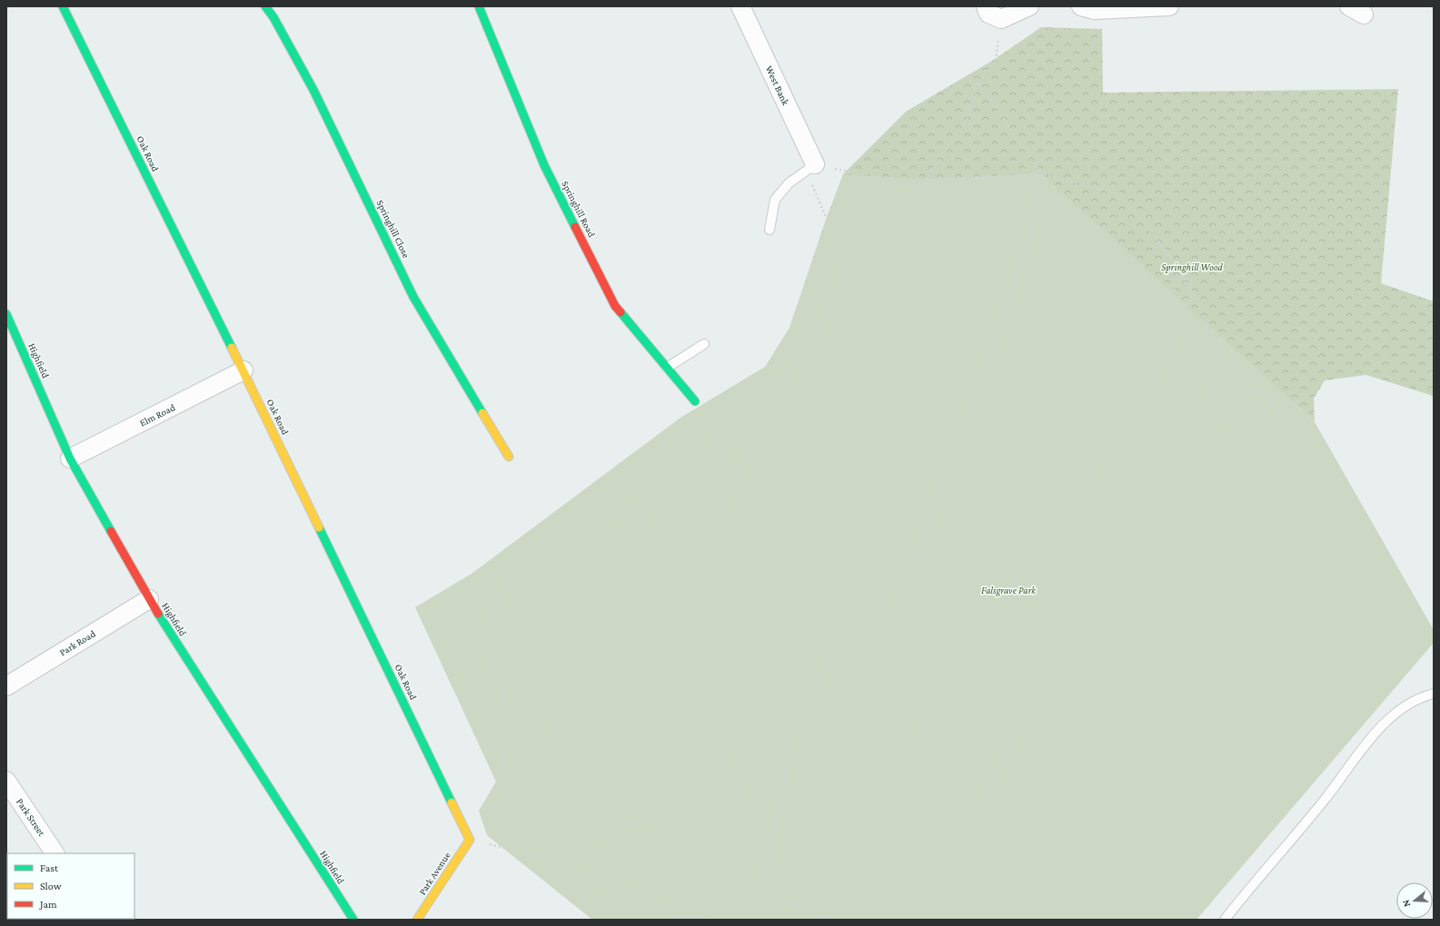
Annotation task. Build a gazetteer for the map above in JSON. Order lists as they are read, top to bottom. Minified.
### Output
{"streets":{"street":["West Bank","Oak Road","Springhill Road","Springhill Close","Highfield","Elm Road","Park Road","Park Street","Park Avenue"]},"crossings":[["Oak Road","Elm Road"],["Oak Road","Park Avenue"],["Highfield","Elm Road"],["Highfield","Park Road"]],"parks":["Springhill Wood","Falsgrave Park"],"legend":["Fast","Slow","Jam"],"north":"left"}
